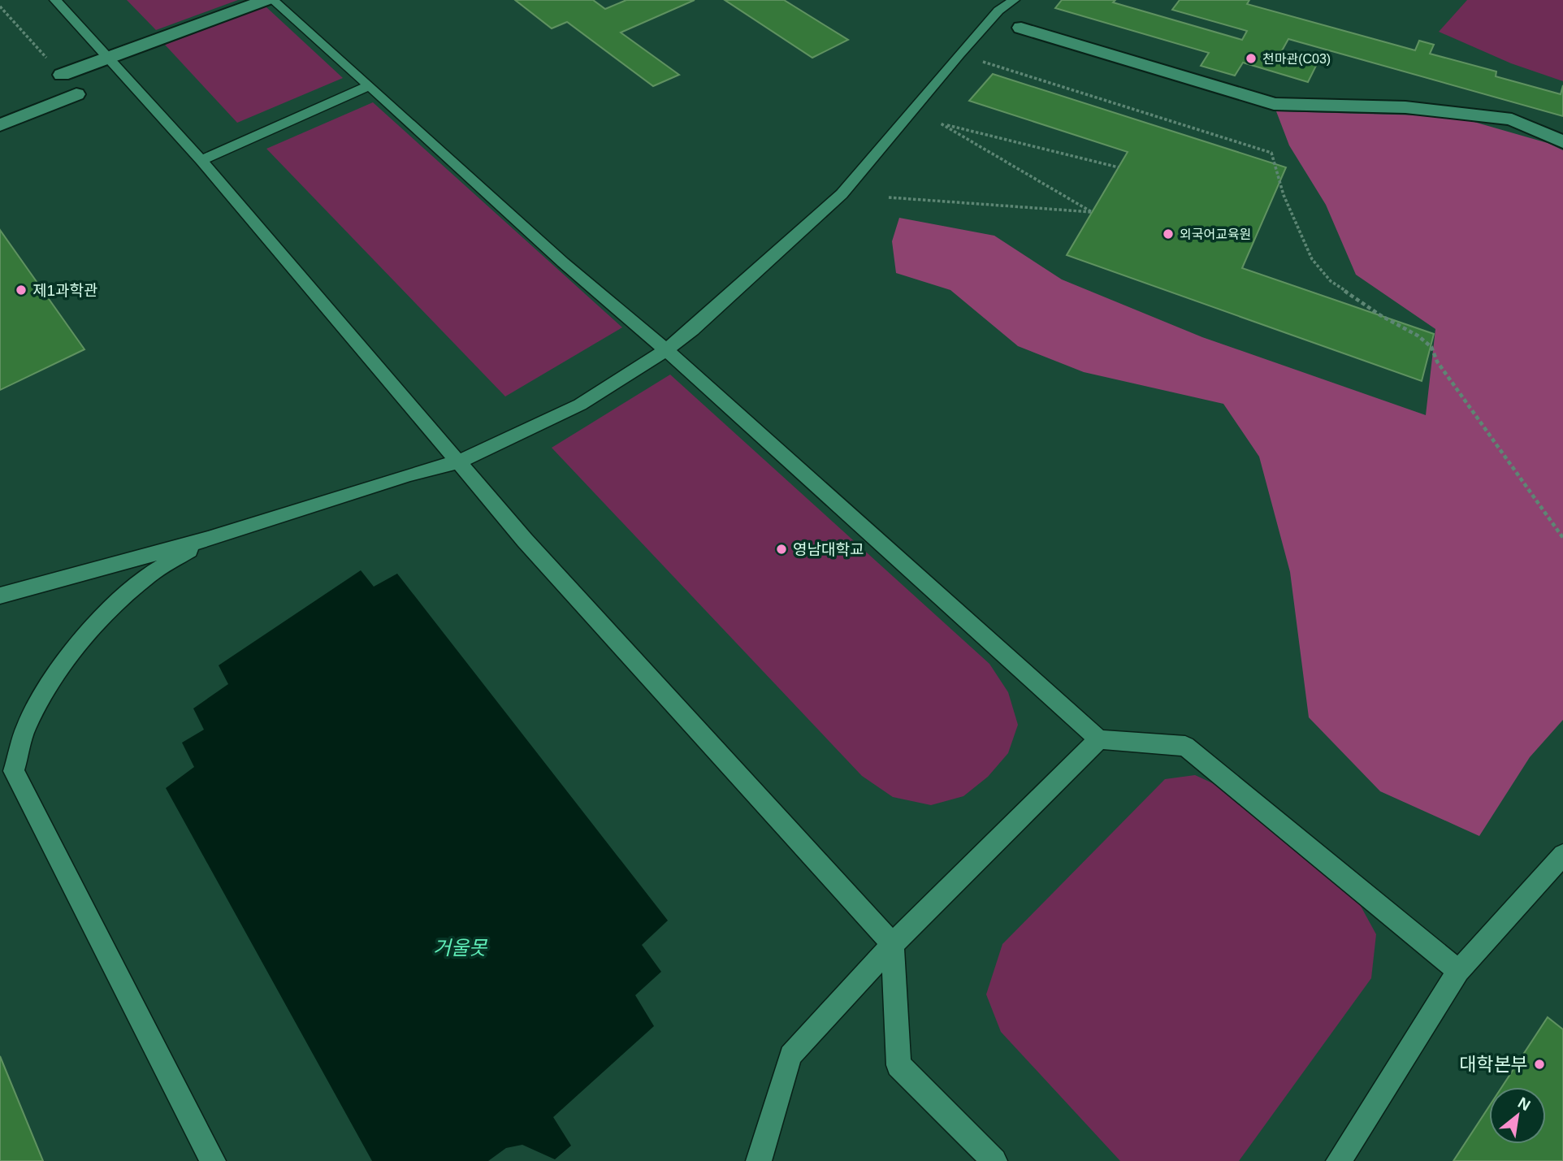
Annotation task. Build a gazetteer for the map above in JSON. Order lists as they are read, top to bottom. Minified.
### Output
{"water":["거울못"],"places":["천마관(C03)","외국어교육원","제1과학관","영남대학교","대학본부"],"north":"top right"}
